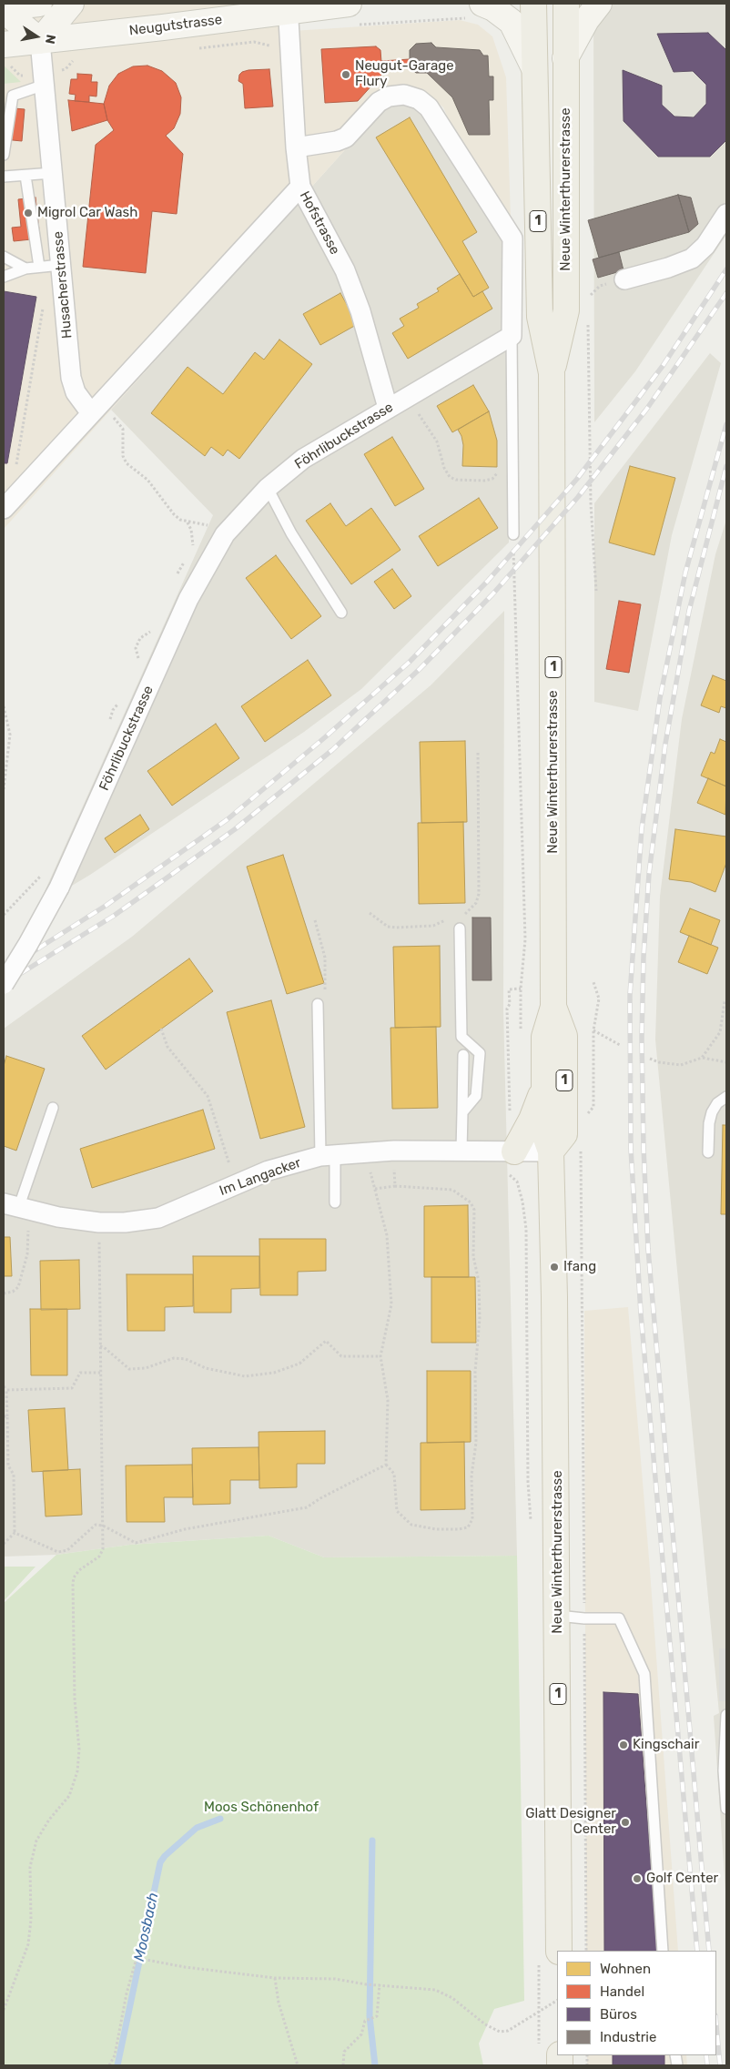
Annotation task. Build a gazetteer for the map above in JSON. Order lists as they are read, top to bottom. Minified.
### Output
{"streets":{"main road":["Neugutstrasse","Neue Winterthurerstrasse","1"],"street":["Hofstrasse","Husacherstrasse","Föhrlibuckstrasse","Im Langacker"]},"crossings":[["Neugutstrasse","Hofstrasse"],["Neugutstrasse","Husacherstrasse"],["Neue Winterthurerstrasse","Im Langacker"],["Hofstrasse","Föhrlibuckstrasse"]],"water":["Moosbach"],"parks":["Moos Schönenhof"],"places":["Neugut-Garage Flury","Migrol Car Wash","Ifang","Kingschair","Glatt Designer Center","Golf Center"],"legend":["Wohnen","Handel","Büros","Industrie"],"north":"right"}
